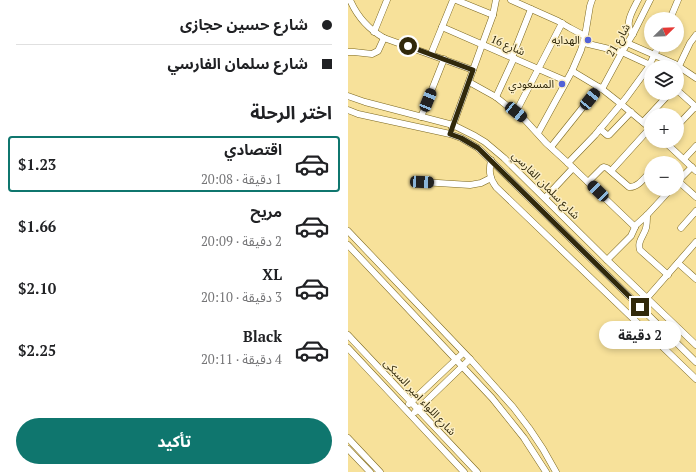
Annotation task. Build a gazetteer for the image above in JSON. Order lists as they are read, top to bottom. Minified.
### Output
{"streets":{"street":["شارع 21","شارع 16","شارع سلمان الفارسي","شارع اللواء امير السبكى"]},"places":["الهدايه","المسعودي"],"north":"top right","page":{"banner":["شارع حسين حجازى","شارع سلمان الفارسي"],"map_buttons":["+","−"],"heading":"اختر الرحلة","list":[{"name":"اقتصادي","note":"1 دقيقة · 20:08","value":"$1.23"},{"name":"مريح","note":"2 دقيقة · 20:09","value":"$1.66"},{"name":"XL","note":"3 دقيقة · 20:10","value":"$2.10"},{"name":"Black","note":"4 دقيقة · 20:11","value":"$2.25"}],"bubble":"2 دقيقة","buttons":"تأكيد"}}
